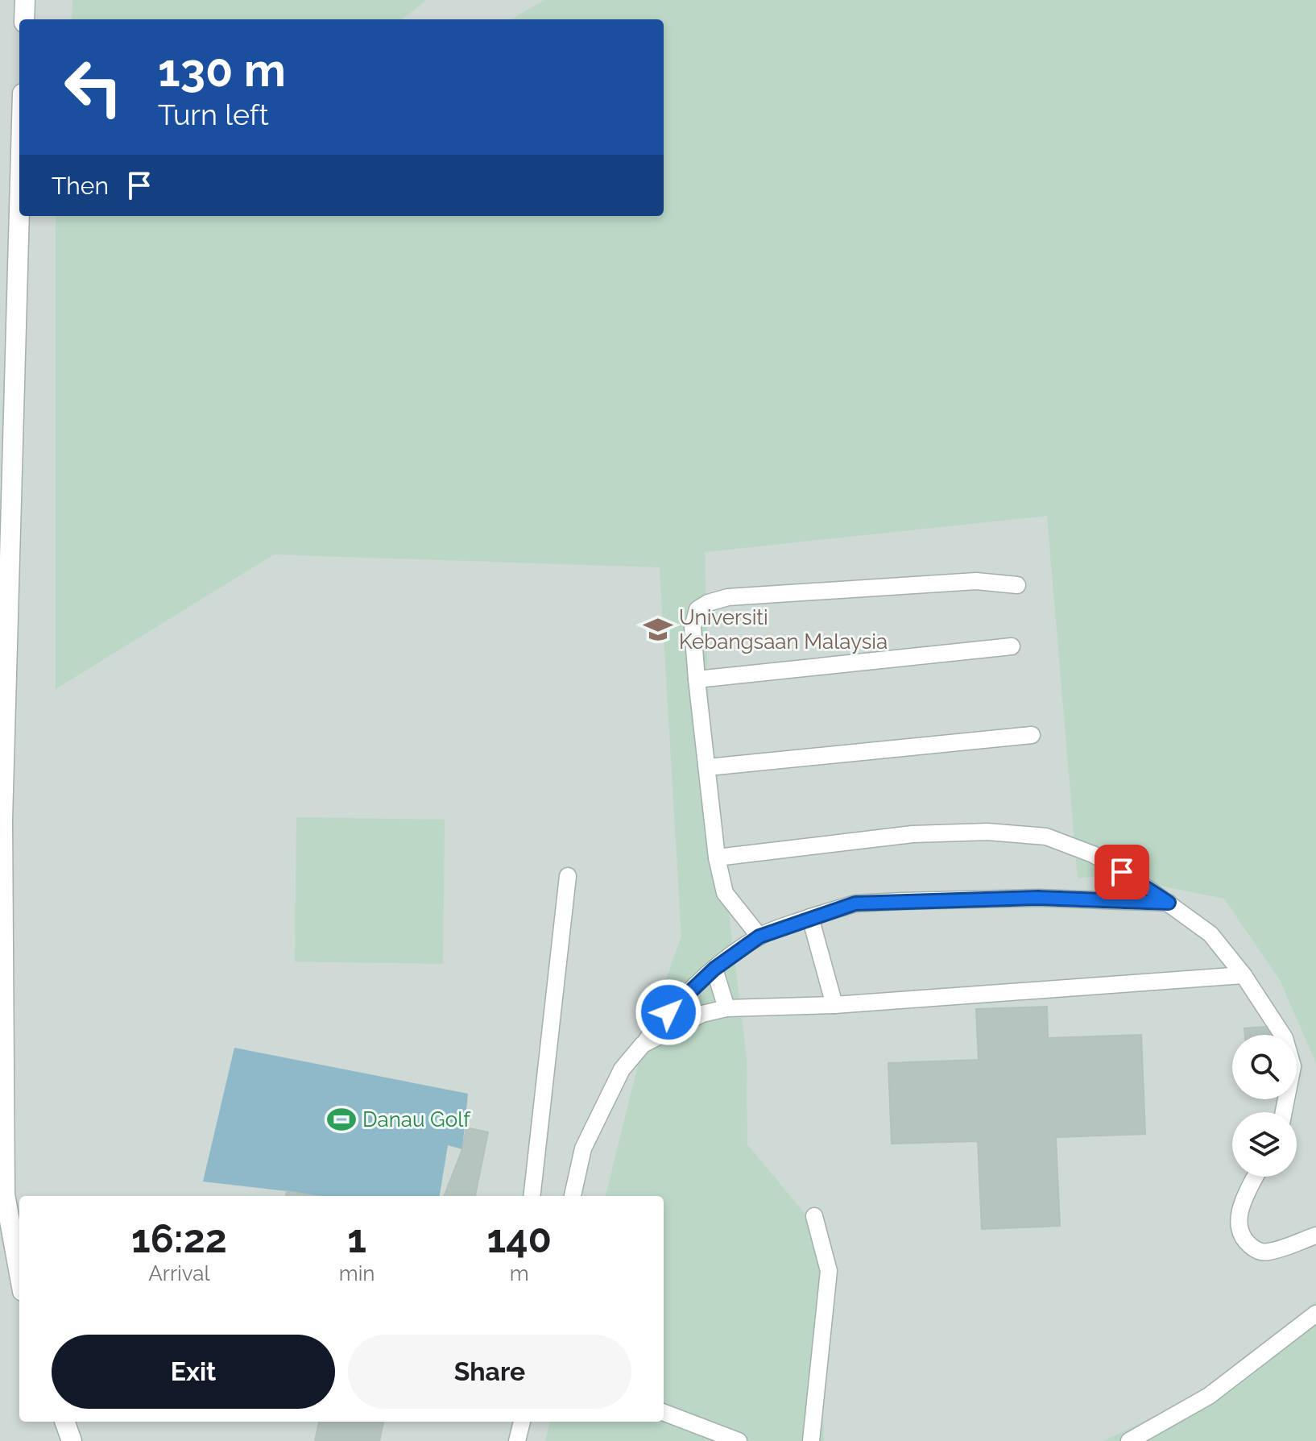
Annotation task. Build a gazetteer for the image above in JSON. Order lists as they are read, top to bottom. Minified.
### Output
{"places":{"school or university":["Universiti Kebangsaan Malaysia"],"sports":["Danau Golf"]},"page":{"turn":["130 m","Turn left"],"then":"Then","eta":["16:22","Arrival","1","min","140","m"],"buttons":["Exit","Share"]}}
